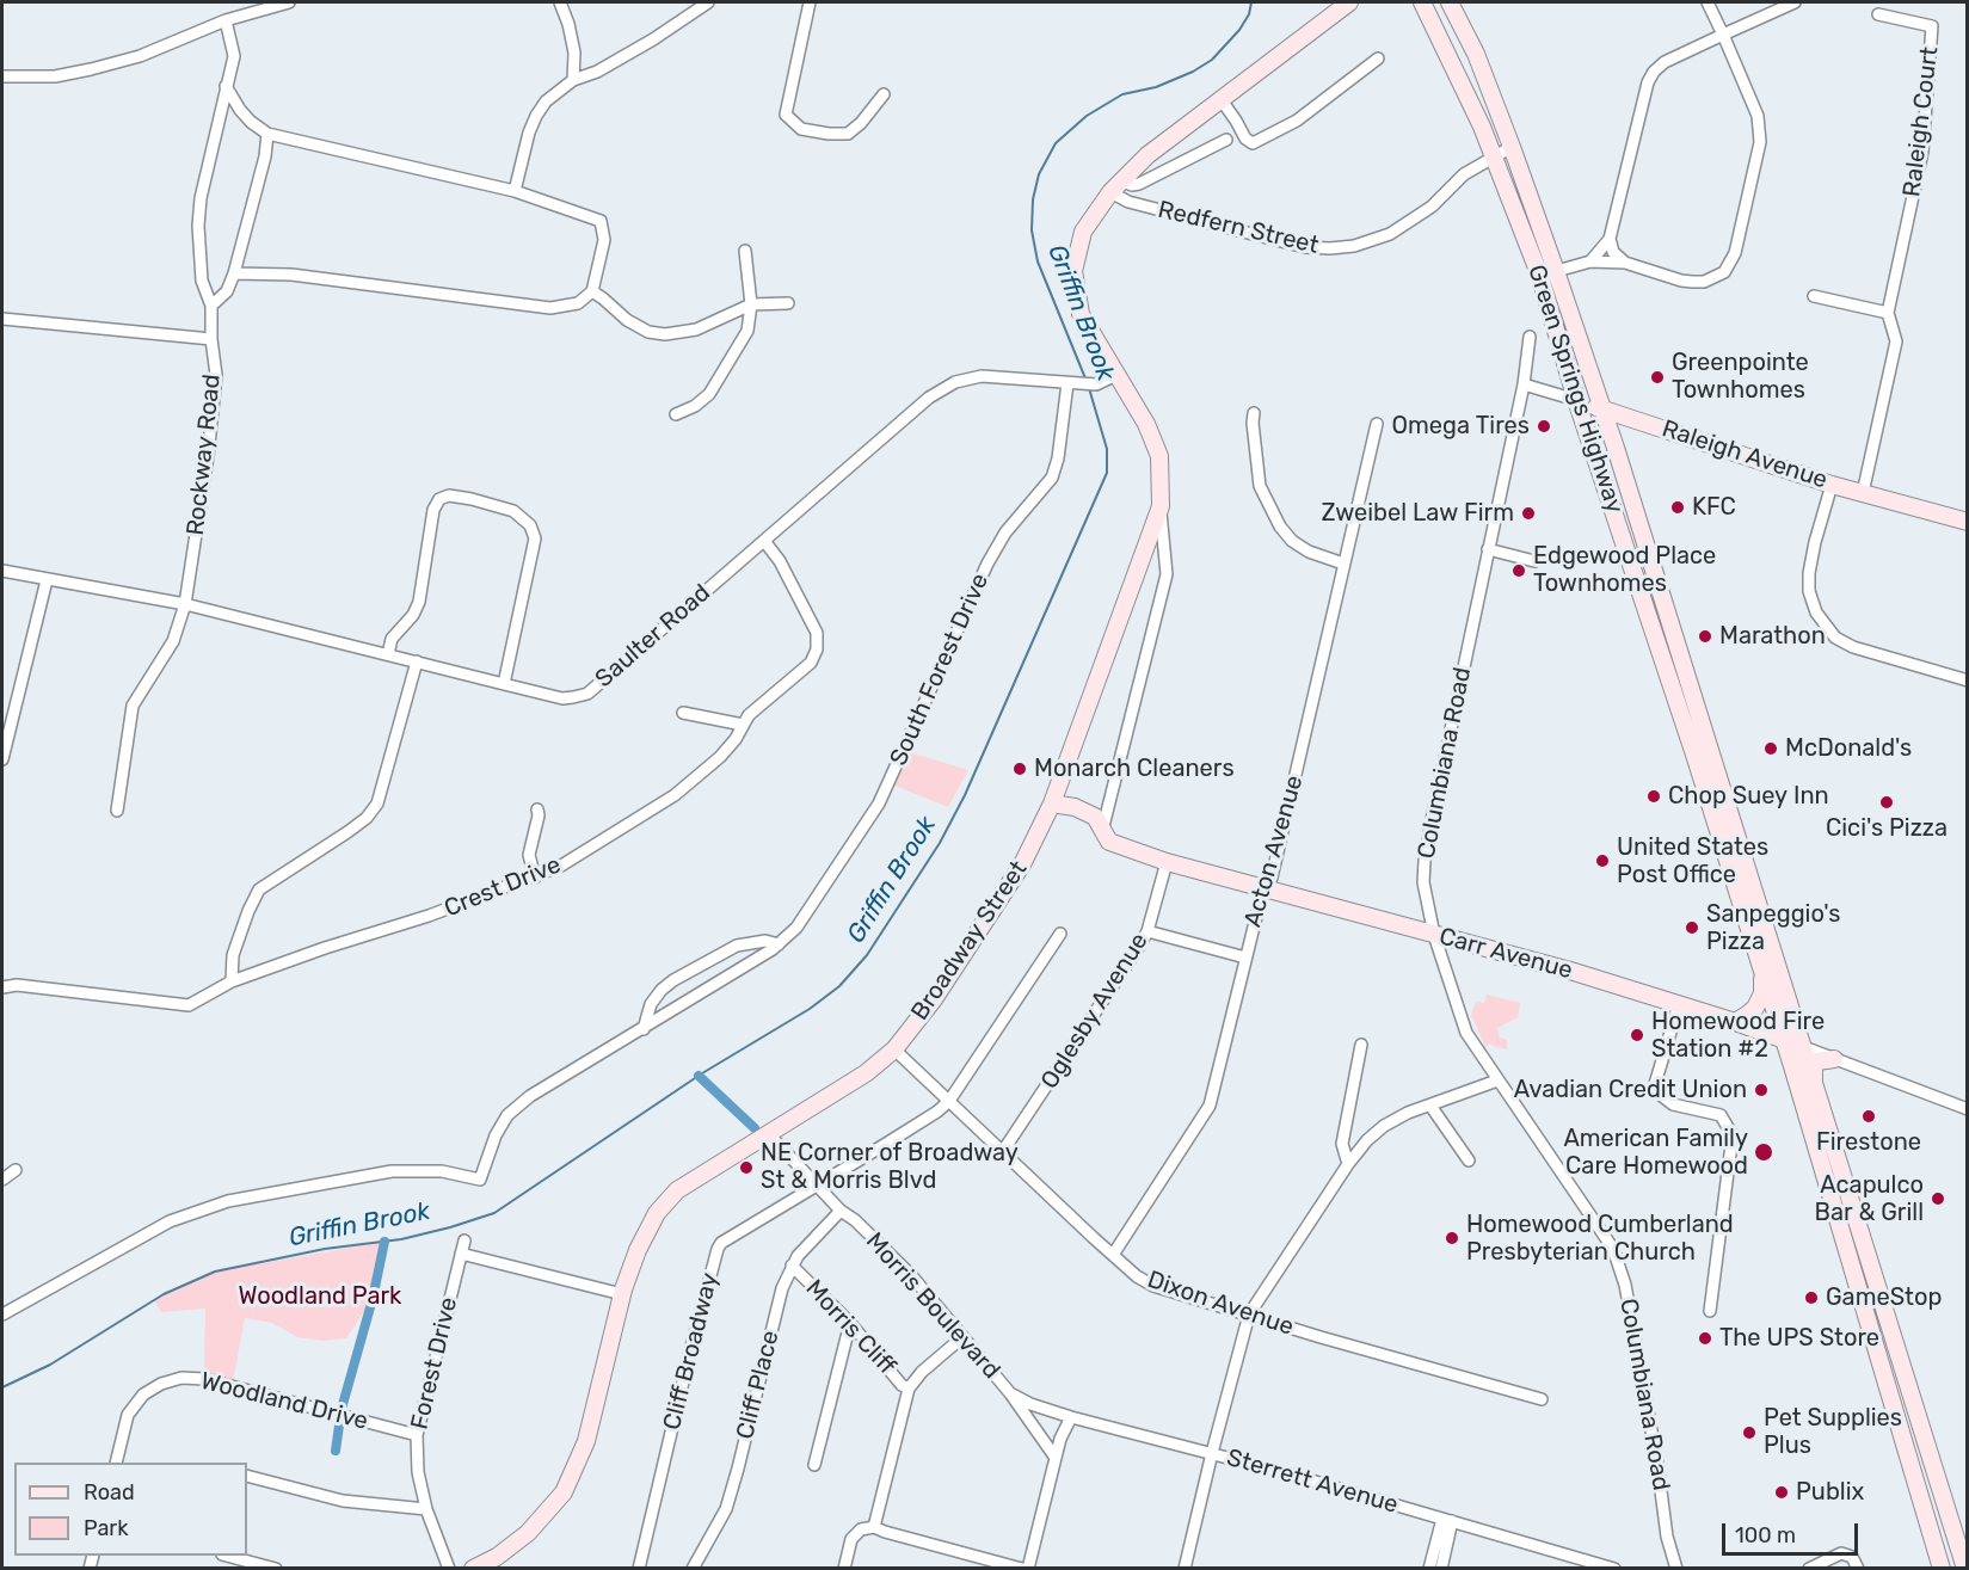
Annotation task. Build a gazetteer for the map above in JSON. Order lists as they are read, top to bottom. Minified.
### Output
{"streets":{"main road":["Green Springs Highway","Raleigh Avenue","Broadway Street","Carr Avenue"],"street":["Raleigh Court","Redfern Street","Rockway Road","Saulter Road","South Forest Drive","Columbiana Road","Acton Avenue","Crest Drive","Oglesby Avenue","Dixon Avenue","Morris Boulevard","Morris Cliff","Cliff Broadway","Forest Drive","Cliff Place","Woodland Drive","Sterrett Avenue"]},"crossings":[["Raleigh Court","Raleigh Avenue"],["Redfern Street","Green Springs Highway"],["Redfern Street","Broadway Street"],["Green Springs Highway","Raleigh Avenue"],["Green Springs Highway","Carr Avenue"],["Rockway Road","Saulter Road"],["Raleigh Avenue","Columbiana Road"],["Saulter Road","South Forest Drive"],["Saulter Road","Crest Drive"],["Saulter Road","Broadway Street"],["Columbiana Road","Carr Avenue"],["Acton Avenue","Carr Avenue"],["Acton Avenue","Dixon Avenue"],["Broadway Street","Carr Avenue"],["Broadway Street","Dixon Avenue"],["Broadway Street","Morris Boulevard"],["Carr Avenue","Oglesby Avenue"],["Oglesby Avenue","Dixon Avenue"],["Dixon Avenue","Cliff Broadway"],["Morris Boulevard","Cliff Broadway"],["Morris Boulevard","Cliff Place"],["Morris Boulevard","Sterrett Avenue"],["Morris Cliff","Cliff Place"],["Forest Drive","Woodland Drive"]],"water":["Griffin Brook"],"parks":["Woodland Park"],"places":["Greenpointe Townhomes","Omega Tires","KFC","Zweibel Law Firm","Edgewood Place Townhomes","Marathon","McDonald's","Monarch Cleaners","Chop Suey Inn","Cici's Pizza","United States Post Office","Sanpeggio's Pizza","Homewood Fire Station #2","Avadian Credit Union","Firestone","American Family Care Homewood","NE Corner of Broadway St & Morris Blvd","Acapulco Bar & Grill","Homewood Cumberland Presbyterian Church","GameStop","The UPS Store","Pet Supplies Plus","Publix"],"legend":["Road","Park"],"scale_bar":"100 m"}
